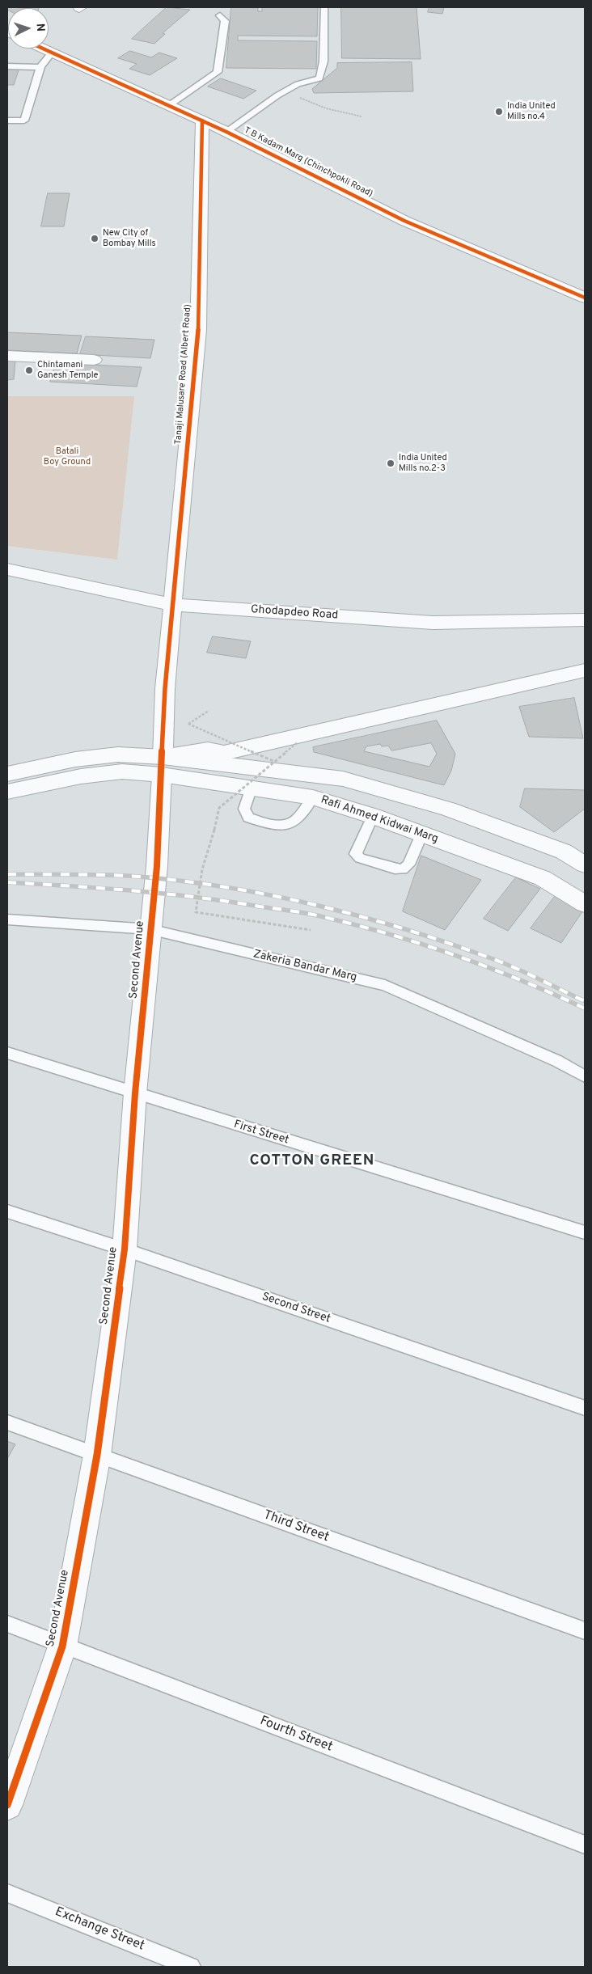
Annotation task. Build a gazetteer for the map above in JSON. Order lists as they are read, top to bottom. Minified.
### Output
{"streets":{"street":["T B Kadam Marg (Chinchpokli Road)","Tanaji Malusare Road (Albert Road)","Ghodapdeo Road","Rafi Ahmed Kidwai Marg","Second Avenue"],"lane":["Zakeria Bandar Marg","First Street","Second Street","Third Street","Fourth Street","Exchange Street"]},"crossings":[["T B Kadam Marg (Chinchpokli Road)","Tanaji Malusare Road (Albert Road)"],["Tanaji Malusare Road (Albert Road)","Ghodapdeo Road"],["Tanaji Malusare Road (Albert Road)","Rafi Ahmed Kidwai Marg"],["Tanaji Malusare Road (Albert Road)","Second Avenue"],["Rafi Ahmed Kidwai Marg","Second Avenue"],["Second Avenue","Zakeria Bandar Marg"],["Second Avenue","First Street"],["Second Avenue","Second Street"],["Second Avenue","Third Street"],["Second Avenue","Fourth Street"]],"districts":["COTTON GREEN"],"parks":["Batali Boy Ground"],"places":["India United Mills no.4","New City of Bombay Mills","Chintamani Ganesh Temple","India United Mills no.2-3"],"north":"right"}
